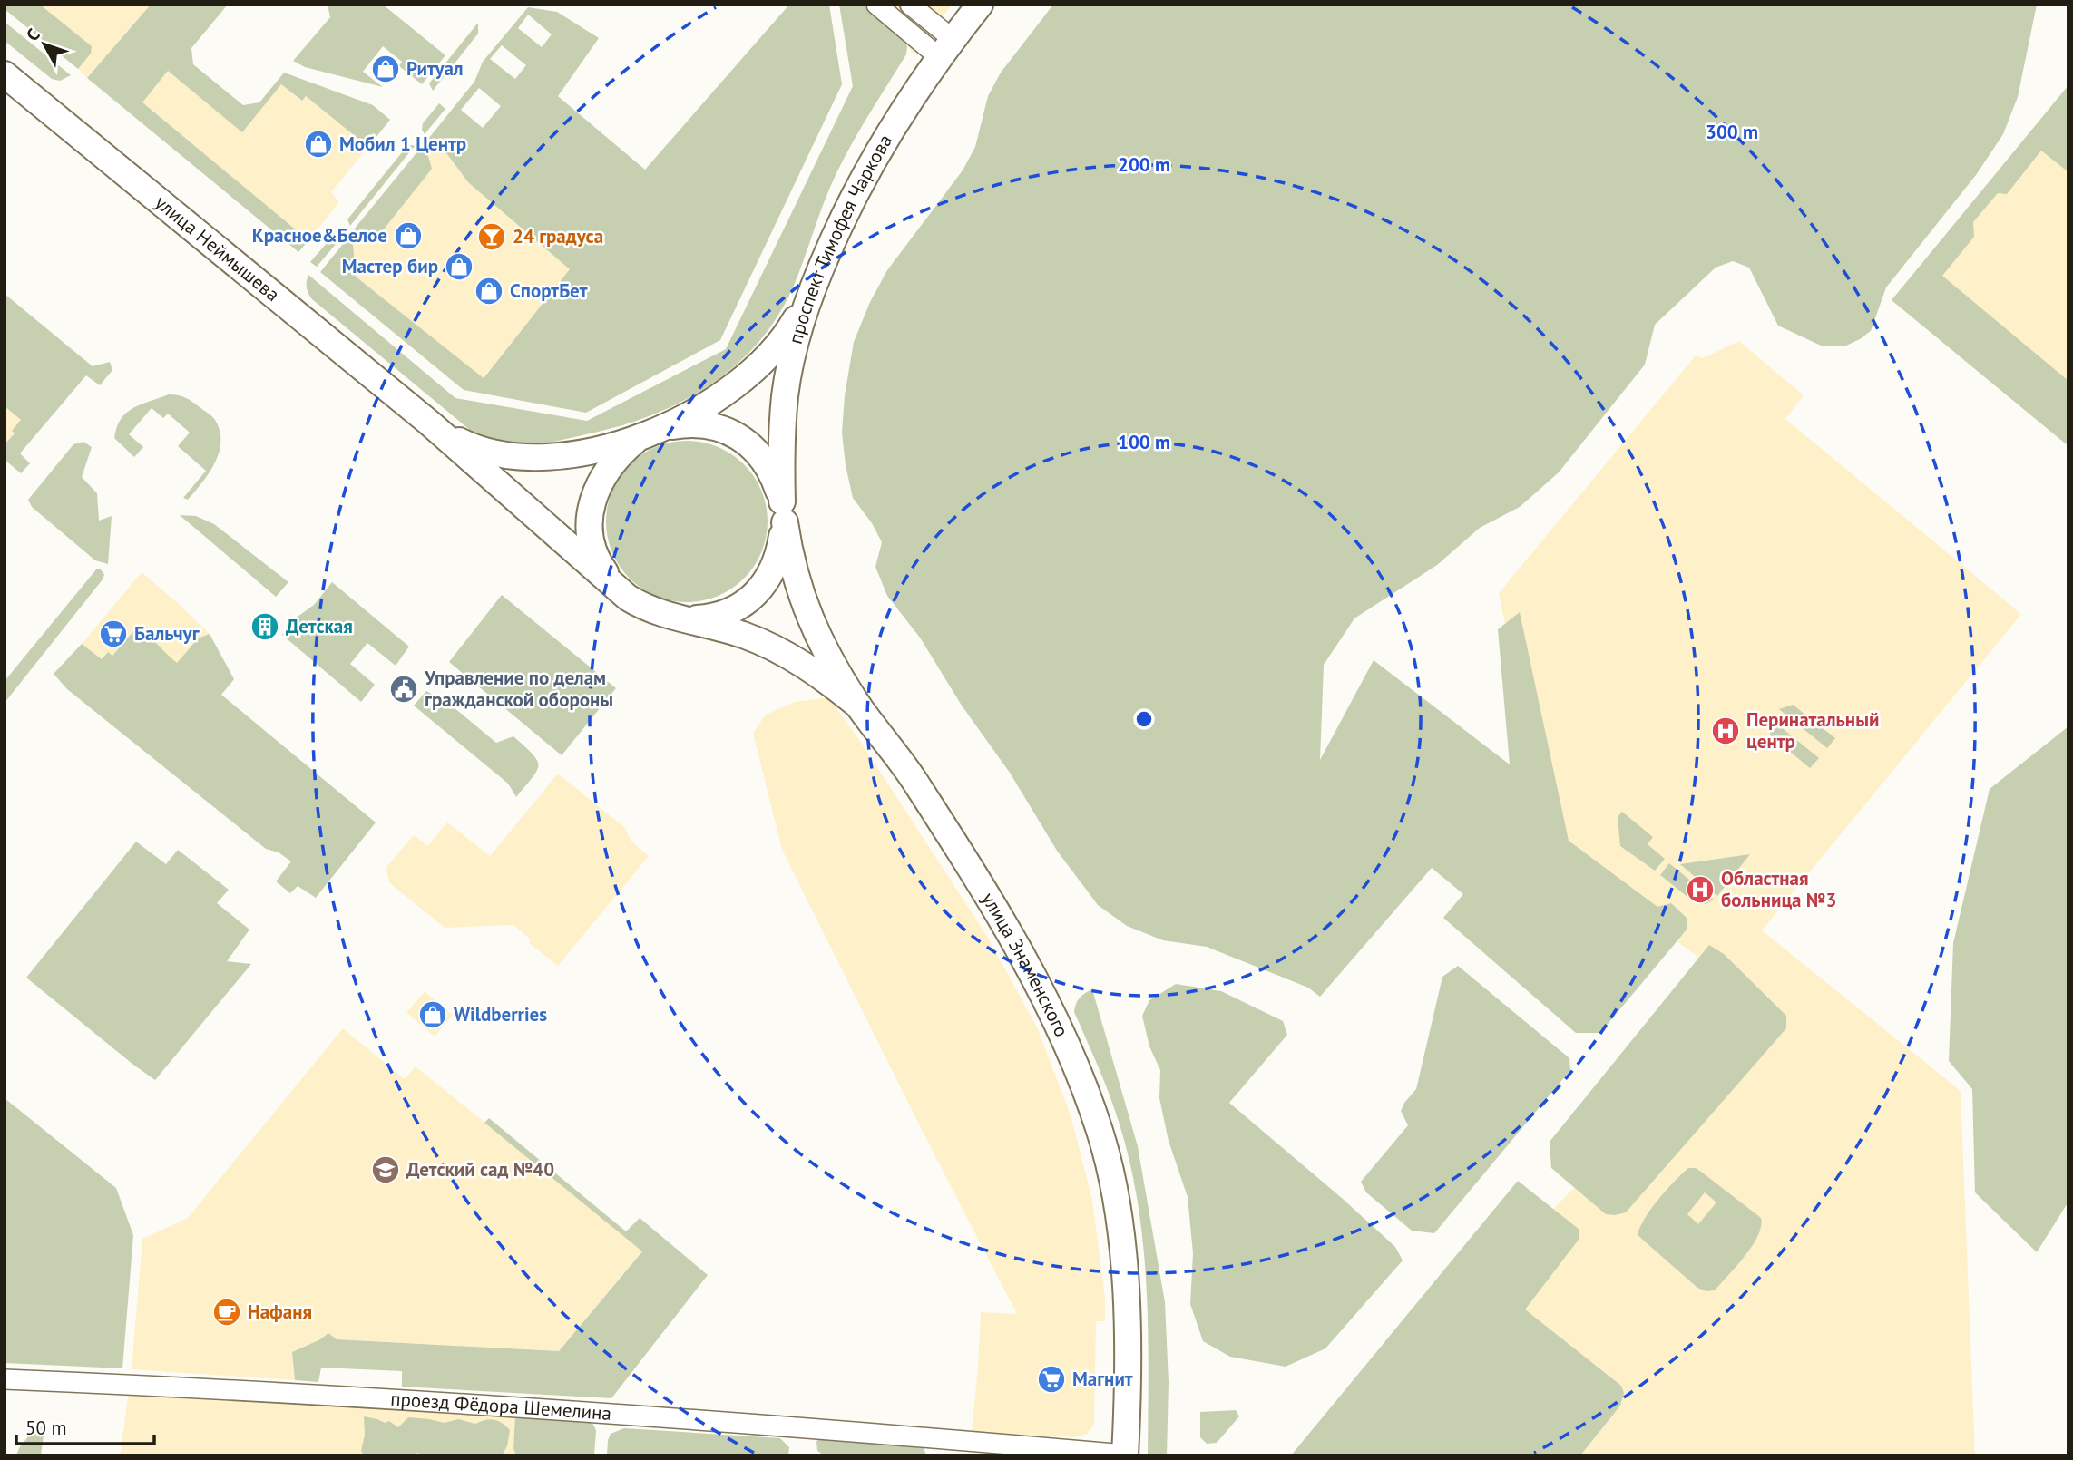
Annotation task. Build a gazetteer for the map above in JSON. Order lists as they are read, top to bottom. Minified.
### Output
{"streets":{"main road":["проспект Тимофея Чаркова","улица Неймышева","улица Знаменского"],"street":["проезд Фёдора Шемелина"]},"crossings":[["проспект Тимофея Чаркова","улица Знаменского"],["улица Знаменского","проезд Фёдора Шемелина"]],"places":{"shop":["Ритуал","Мобил 1 Центр","Красное&Белое","Мастер бир","СпортБет","Wildberries"],"bar":["24 градуса"],"building":["Детская"],"supermarket":["Бальчуг","Магнит"],"public building":["Управление по делам гражданской обороны"],"hospital":["Перинатальный центр","Областная больница №3"],"school or university":["Детский сад №40"],"cafe":["Нафаня"]},"scale_bar":"50 m","north":"top left","rings":["300 m","200 m","100 m"]}
